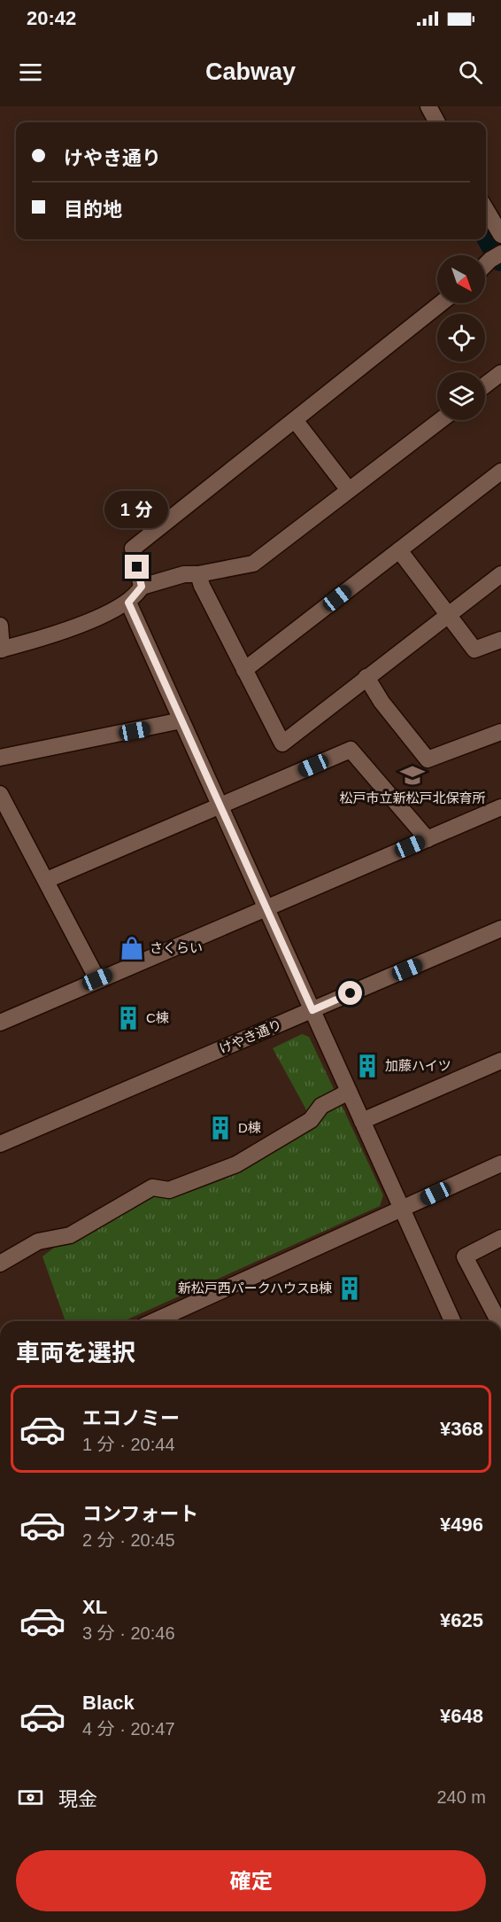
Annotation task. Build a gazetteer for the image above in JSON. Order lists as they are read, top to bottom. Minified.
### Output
{"streets":{"street":["けやき通り"]},"places":{"school or university":["松戸市立新松戸北保育所"],"shop":["さくらい"],"building":["C棟","加藤ハイツ","D棟","新松戸西パークハウスB棟"]},"north":"bottom right","page":{"status":"20:42","header":"Cabway","banner":["けやき通り","目的地"],"bubble":"1 分","heading":"車両を選択","list":[{"name":"エコノミー","note":"1 分 · 20:44","value":"¥368"},{"name":"コンフォート","note":"2 分 · 20:45","value":"¥496"},{"name":"XL","note":"3 分 · 20:46","value":"¥625"},{"name":"Black","note":"4 分 · 20:47","value":"¥648"}],"pay":["現金","240 m"],"buttons":"確定"}}
